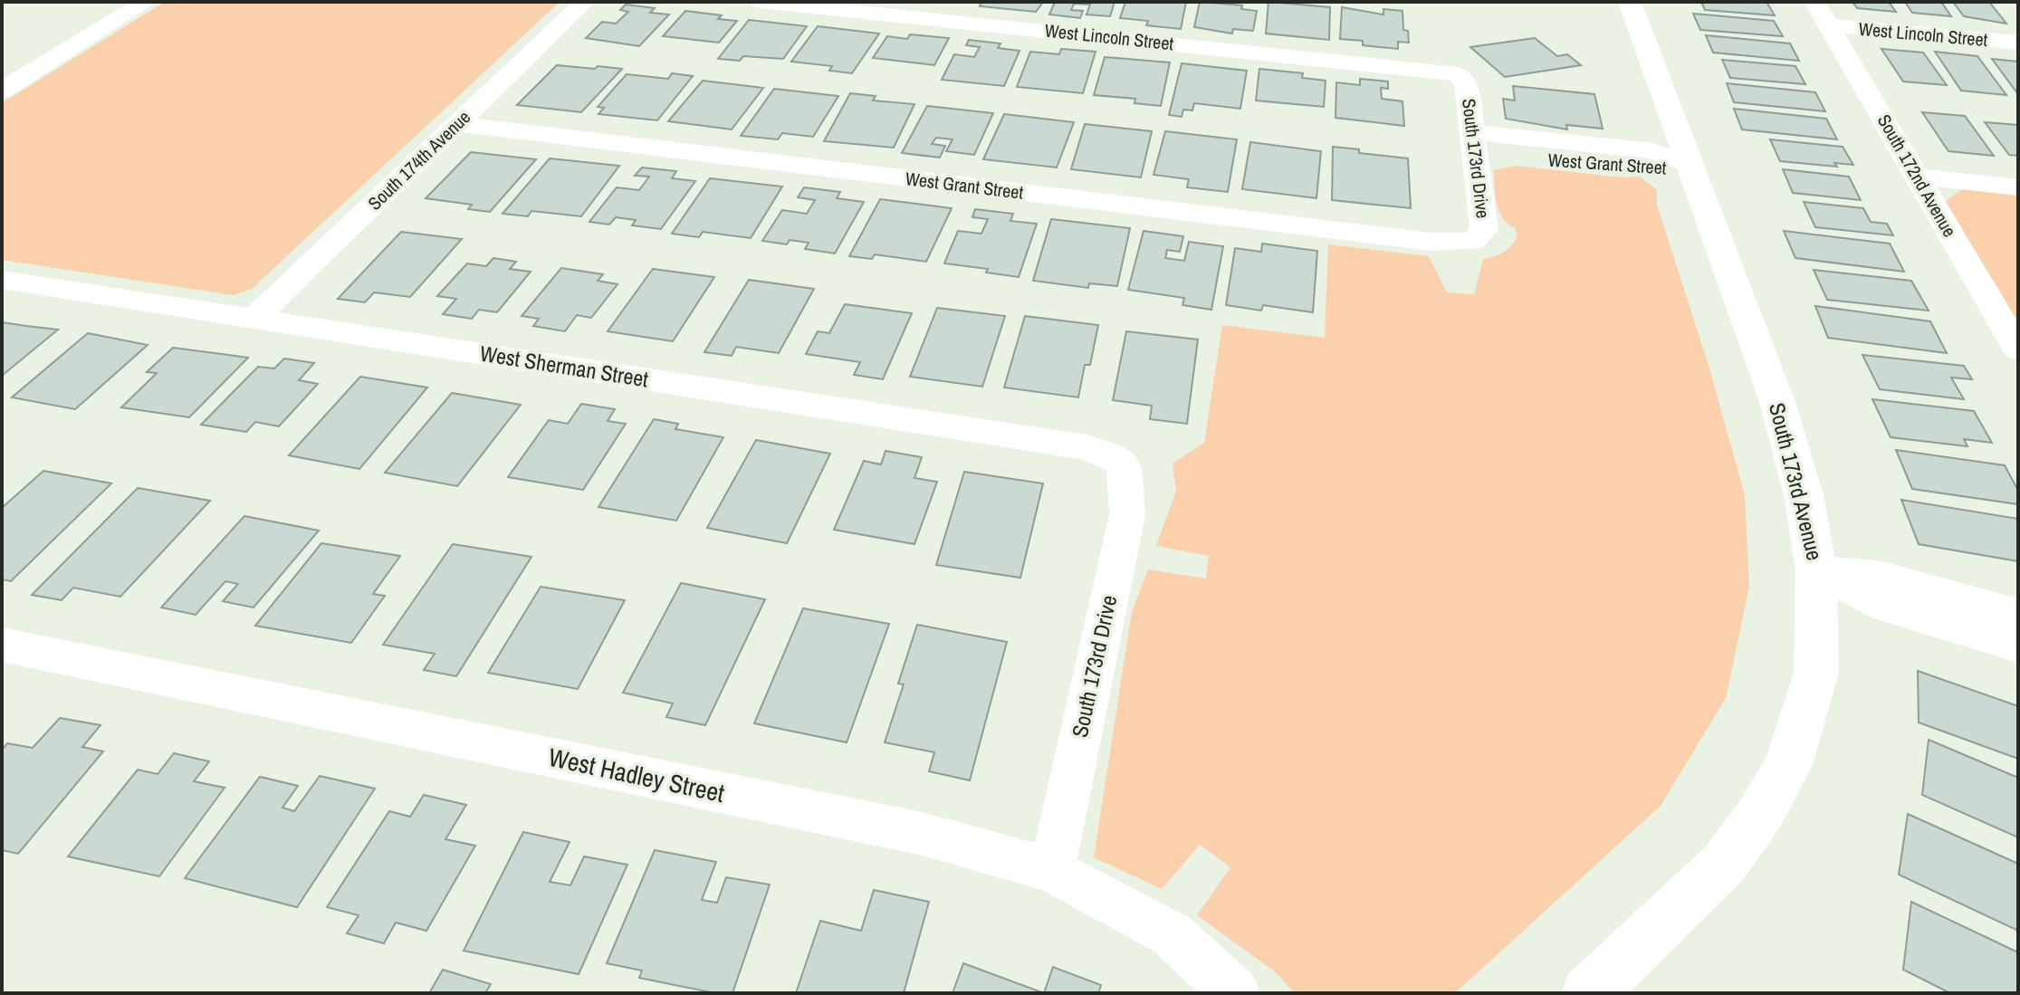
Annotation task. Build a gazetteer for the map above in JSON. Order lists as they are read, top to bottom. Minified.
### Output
{"streets":{"street":["West Lincoln Street","South 173rd Drive","South 174th Avenue","West Grant Street","South 172nd Avenue","West Sherman Street","South 173rd Avenue","West Hadley Street"]},"crossings":[["West Lincoln Street","South 173rd Drive"],["West Lincoln Street","South 172nd Avenue"],["South 173rd Drive","West Grant Street"],["South 173rd Drive","West Sherman Street"],["South 173rd Drive","West Hadley Street"],["South 174th Avenue","West Grant Street"],["South 174th Avenue","West Sherman Street"],["West Grant Street","South 173rd Avenue"]]}
